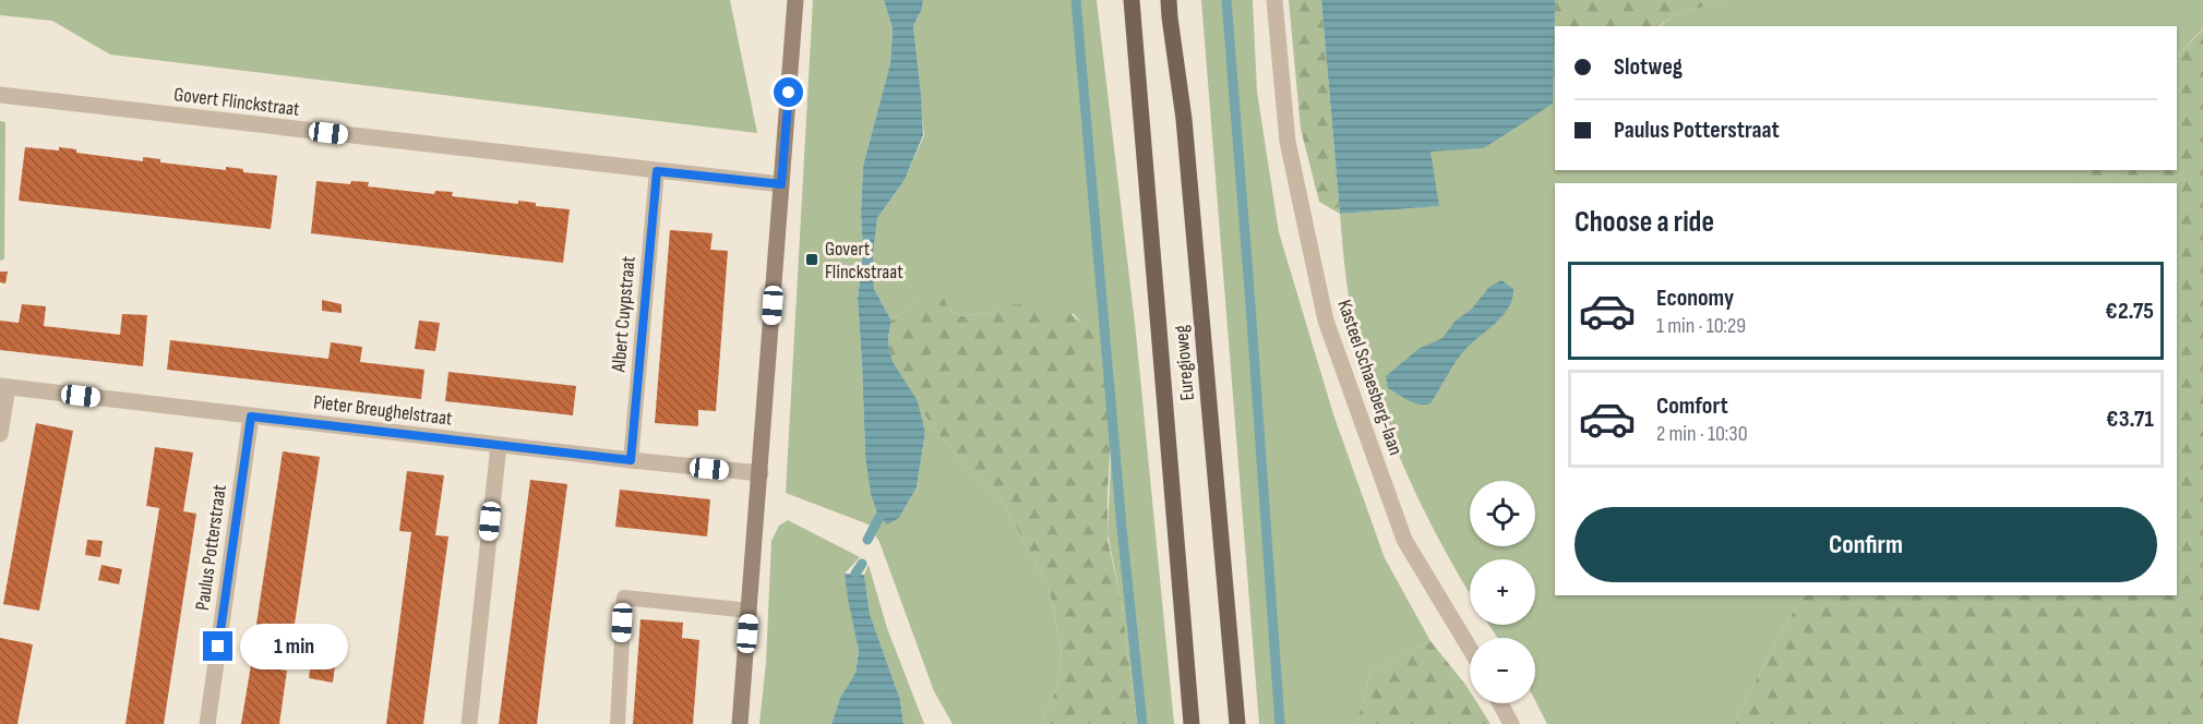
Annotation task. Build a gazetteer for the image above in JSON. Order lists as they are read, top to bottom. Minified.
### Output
{"streets":{"main road":["Euregioweg"],"street":["Govert Flinckstraat","Kasteel Schaesberg-laan","Pieter Breughelstraat","Paulus Potterstraat"],"lane":["Albert Cuypstraat"]},"crossings":[["Govert Flinckstraat","Albert Cuypstraat"],["Albert Cuypstraat","Pieter Breughelstraat"],["Pieter Breughelstraat","Paulus Potterstraat"]],"places":{"transit":["Govert Flinckstraat"]},"page":{"banner":["Slotweg","Paulus Potterstraat"],"heading":"Choose a ride","list":[{"name":"Economy","note":"1 min · 10:29","value":"€2.75"},{"name":"Comfort","note":"2 min · 10:30","value":"€3.71"}],"map_buttons":["+","−"],"buttons":"Confirm","bubble":"1 min"}}
